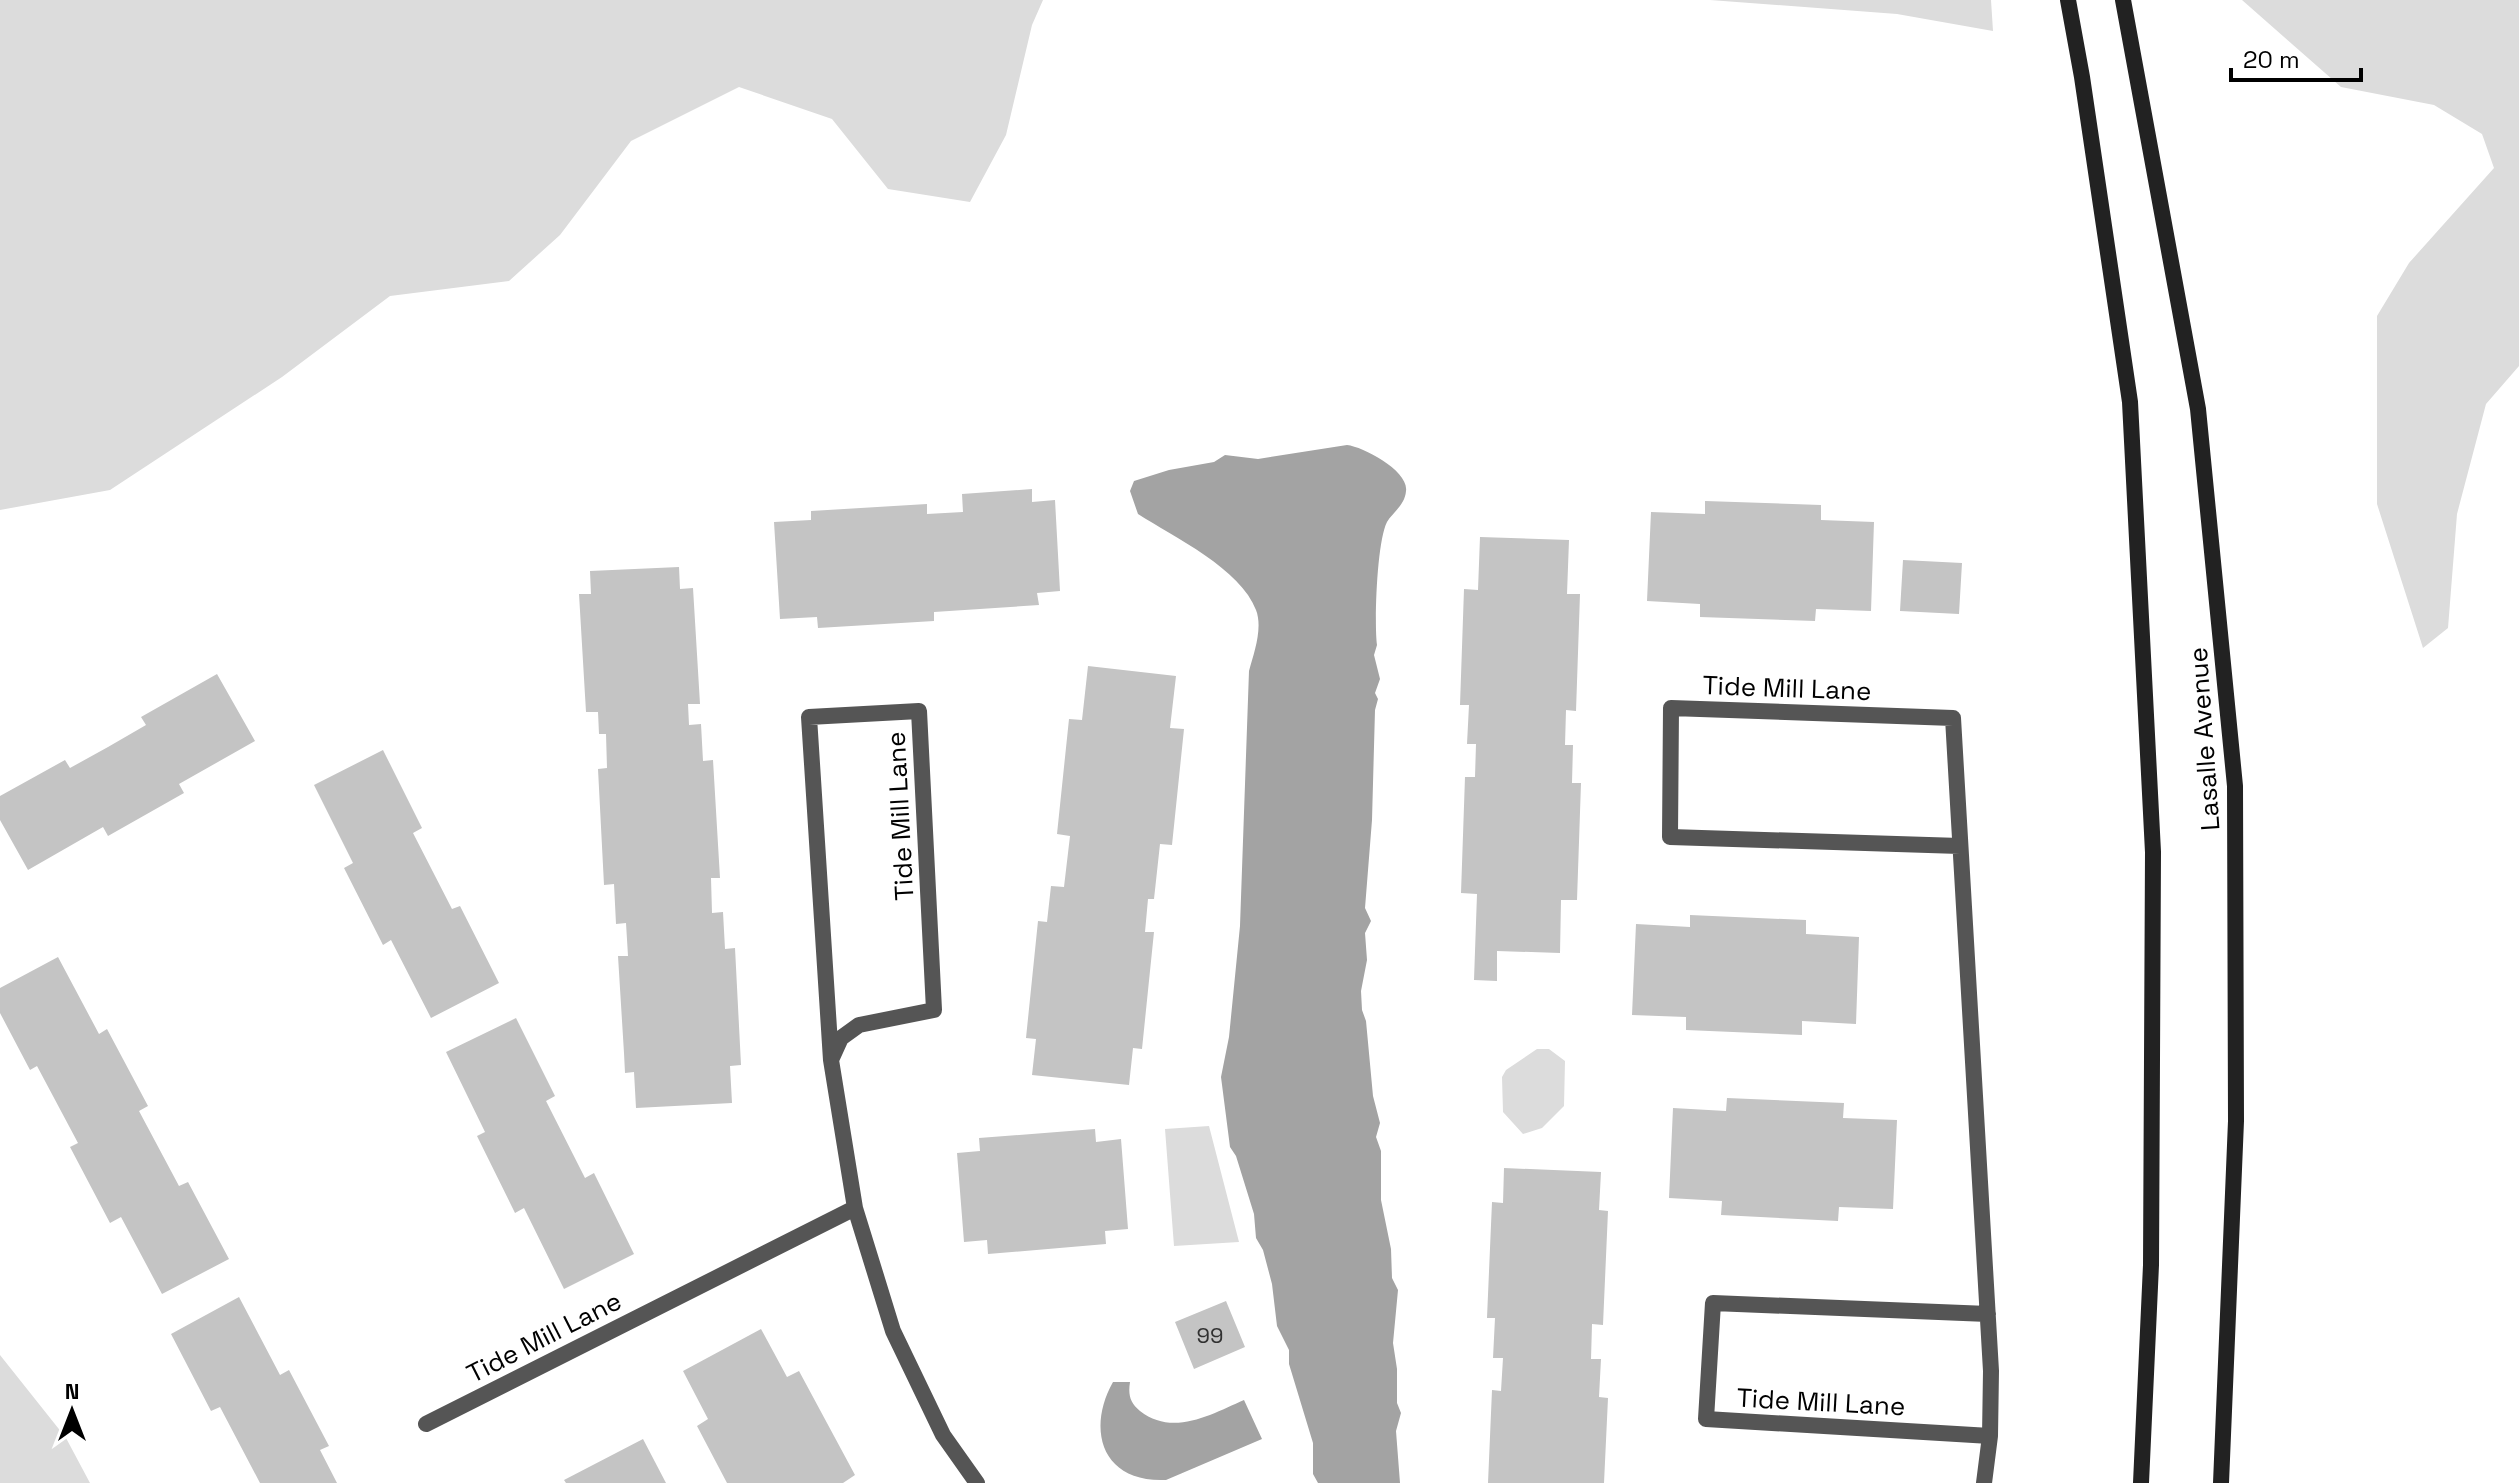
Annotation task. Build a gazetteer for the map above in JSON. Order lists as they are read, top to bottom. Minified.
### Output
{"streets":{"main road":["Lasalle Avenue"],"lane":["Tide Mill Lane"]},"house_numbers":["99"],"scale_bar":"20 m","north":"top"}
